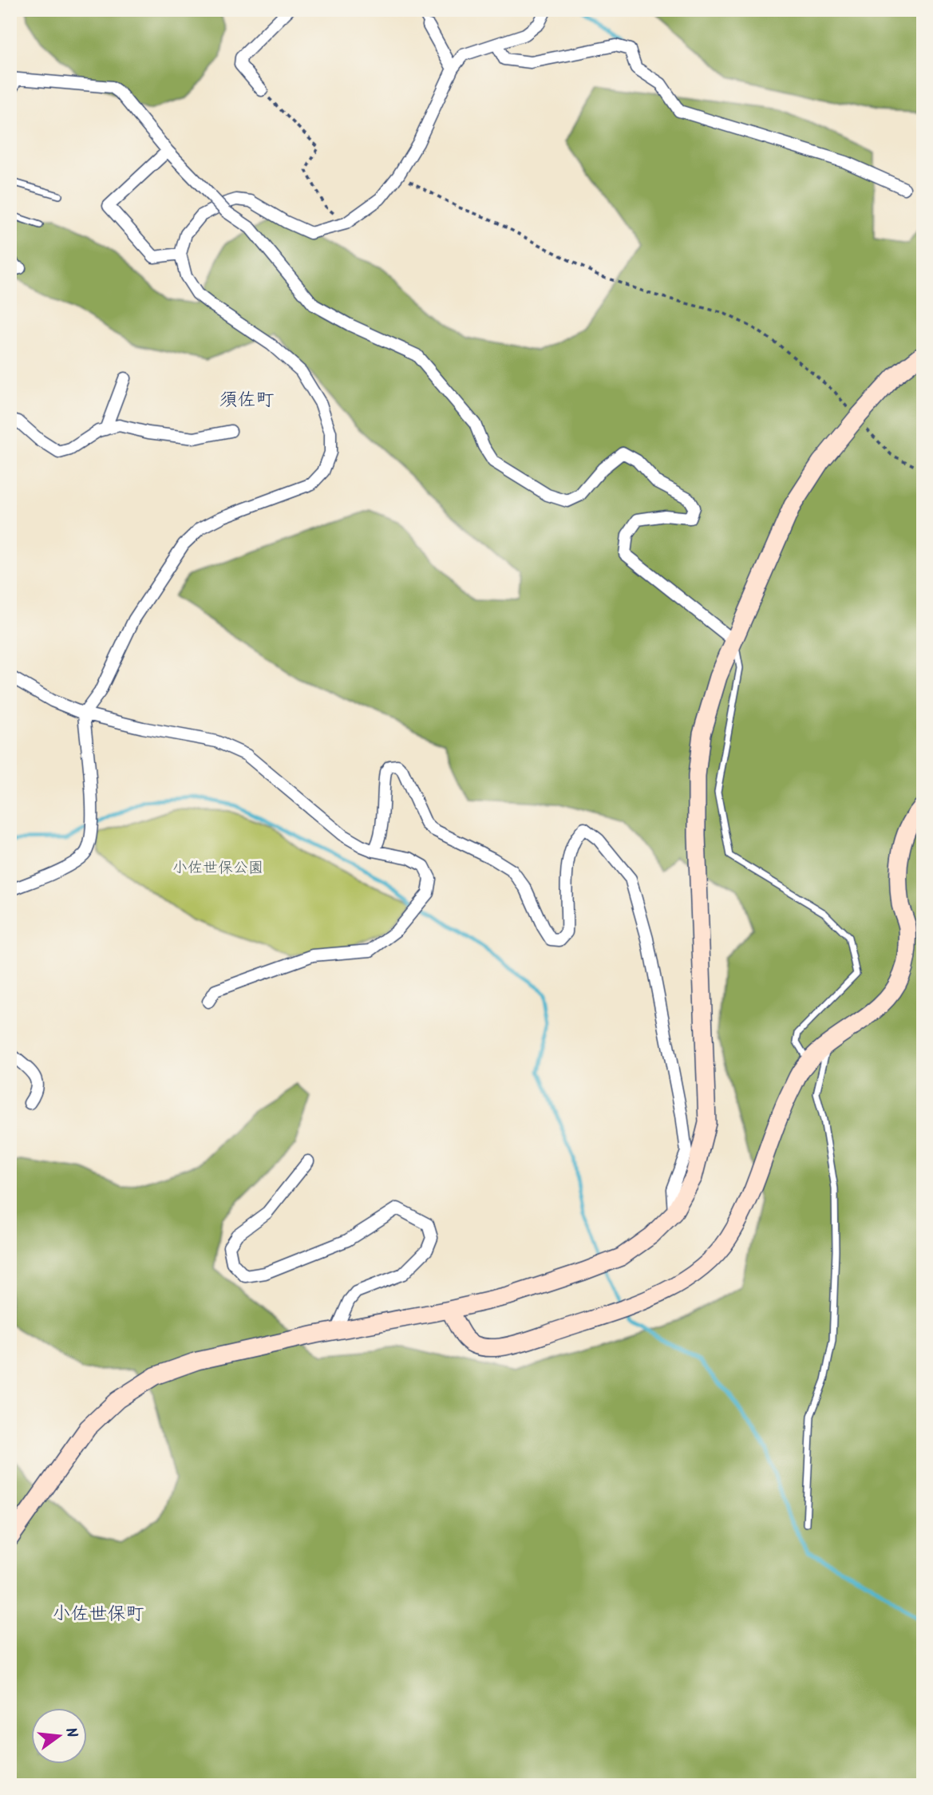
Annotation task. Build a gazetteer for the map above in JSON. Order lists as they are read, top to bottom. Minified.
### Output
{"districts":["須佐町","小佐世保町"],"parks":["小佐世保公園"],"north":"right"}
